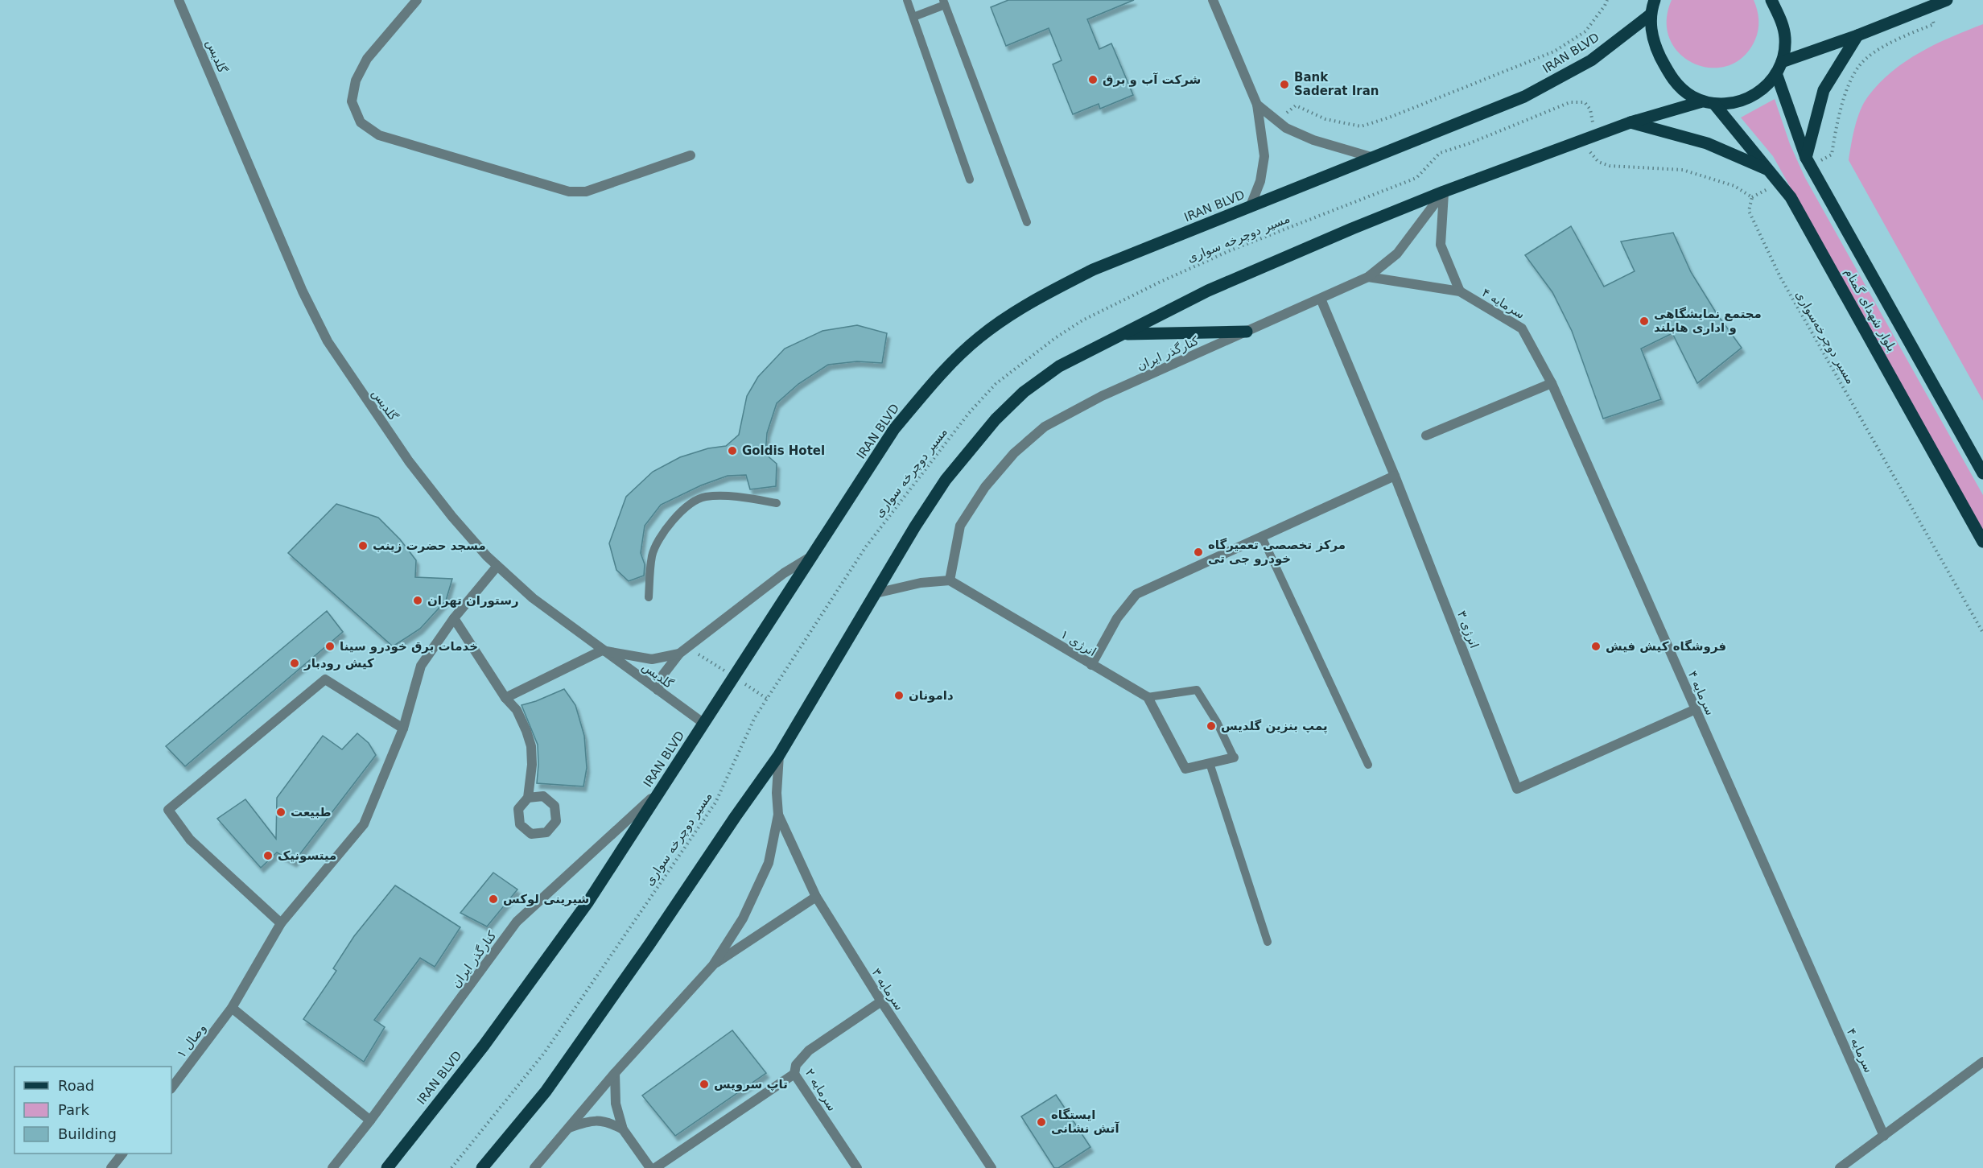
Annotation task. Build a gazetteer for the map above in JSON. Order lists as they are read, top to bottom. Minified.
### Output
{"streets":{"main road":["IRAN BLVD","بلوار شهدای گمنام"],"street":["گلدیس","سرمایه ۴","کنارگذر ایران","انرژی ۳","انرژی ۱","سرمایه ۳","وصال ۱","سرمایه ۲"],"path":["مسیر دوچرخه سواری","مسیر دوچرخه‌سواری"]},"crossings":[["IRAN BLVD","گلدیس"],["IRAN BLVD","کنارگذر ایران"],["گلدیس","وصال ۱"],["مسیر دوچرخه سواری","مسیر دوچرخه‌سواری"],["سرمایه ۴","انرژی ۳"],["کنارگذر ایران","انرژی ۳"],["کنارگذر ایران","انرژی ۱"],["سرمایه ۳","سرمایه ۲"]],"places":["شرکت آب و برق","Bank Saderat Iran","مجتمع نمایشگاهی و اداری هابلند","Goldis Hotel","مسجد حضرت زینب","مرکز تخصصی تعمیرگاه خودرو جی تی","رستوران تهران","خدمات برق خودرو سینا","فروشگاه کیش فیش","کیش رودبار","دامونان","پمپ بنزین گلدیس","طبیعت","میتسونیک","شيرينی لوكس","تاپ سرویس","ایستگاه آتش نشانی"],"legend":["Road","Park","Building"]}
